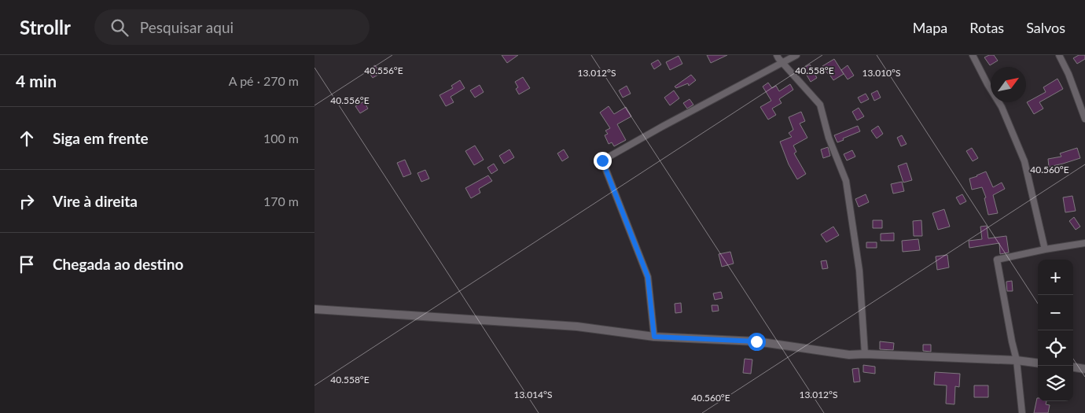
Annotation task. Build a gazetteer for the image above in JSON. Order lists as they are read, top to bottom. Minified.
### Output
{"north":"top right","page":{"header":"Strollr","search":"Pesquisar aqui","nav":["Mapa","Rotas","Salvos"],"heading":["4 min","A pé · 270 m"],"list":[["Siga em frente","100 m"],["Vire à direita","170 m"],"Chegada ao destino"],"map_buttons":["+","−"]},"coordinates":["40.556°E","40.558°E","13.012°S","13.010°S","40.560°E","13.014°S"]}
